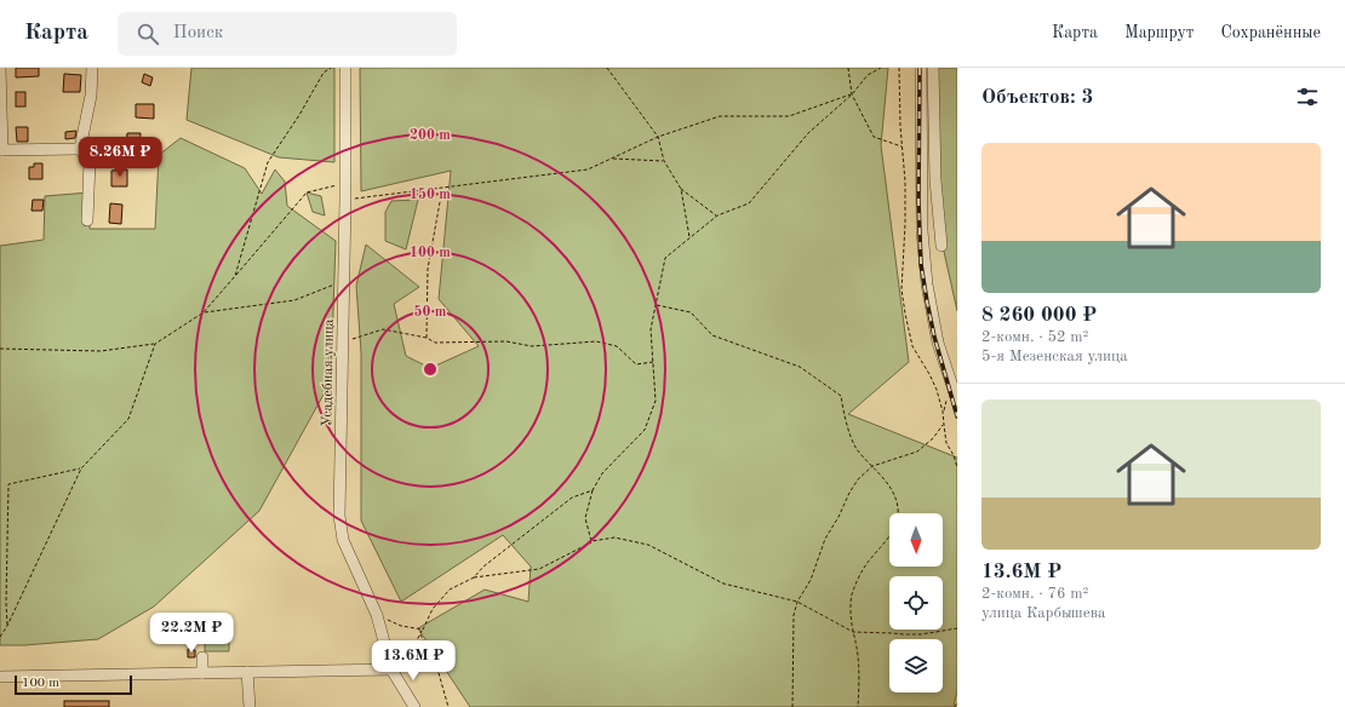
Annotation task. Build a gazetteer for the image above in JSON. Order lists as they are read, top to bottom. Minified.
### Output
{"streets":{"street":["Усадебная улица"]},"scale_bar":"100 m","north":"bottom","page":{"header":"Карта","search":"Поиск","nav":["Карта","Маршрут","Сохранённые"],"heading":"Объектов: 3","list":[{"name":"8 260 000 ₽","note":"2-комн. · 52 m² · 5-я Мезенская улица"},{"name":"13.6M ₽","note":"2-комн. · 76 m² · улица Карбышева"}],"price":["8.26M ₽","22.2M ₽","13.6M ₽"],"scale":"100 m"},"rings":["200 m","150 m","100 m","50 m"]}
